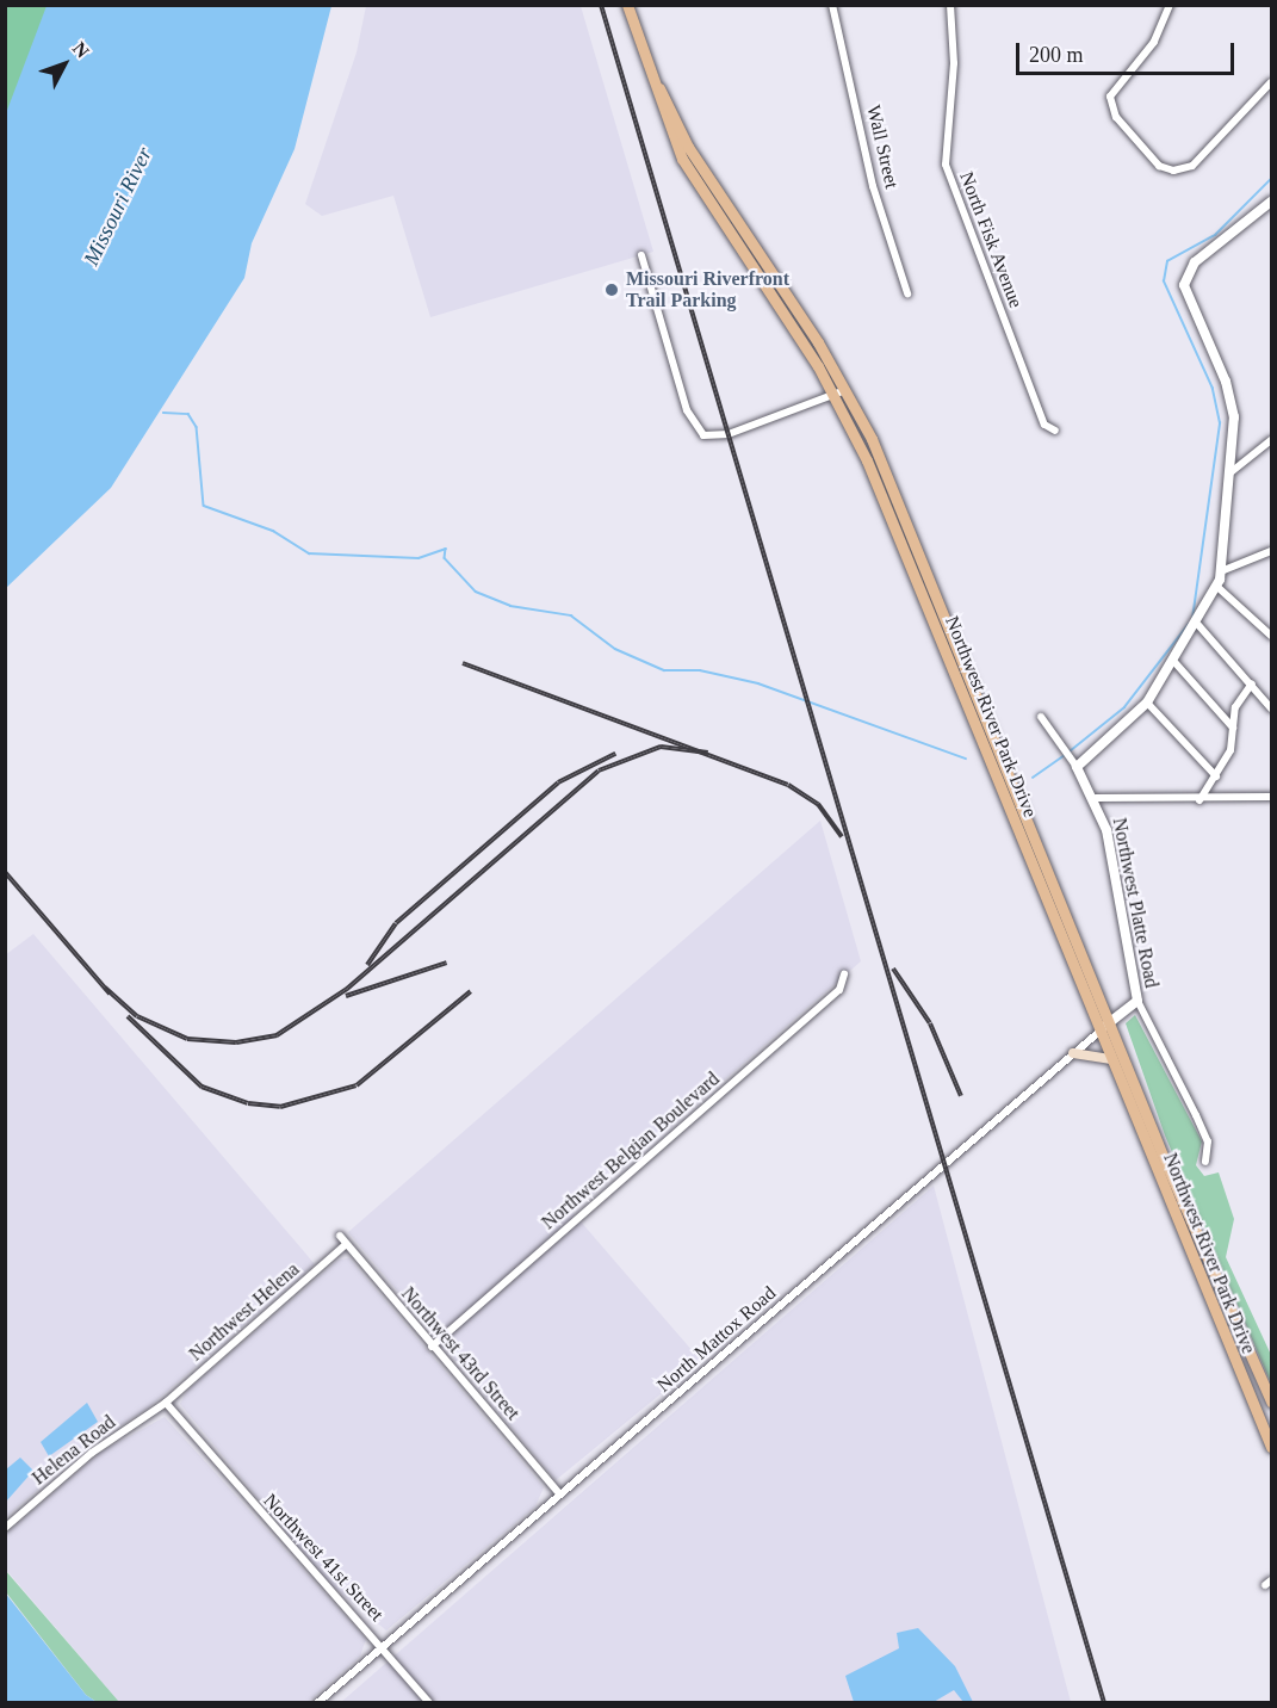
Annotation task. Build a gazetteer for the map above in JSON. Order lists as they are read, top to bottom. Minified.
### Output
{"streets":{"main road":["Northwest River Park Drive"],"street":["Wall Street","North Fisk Avenue","Northwest Platte Road","Northwest Belgian Boulevard","Northwest Helena","North Mattox Road","Northwest 43rd Street","Helena Road","Northwest 41st Street"]},"crossings":[["Northwest River Park Drive","North Mattox Road"],["Northwest Platte Road","North Mattox Road"],["Northwest Belgian Boulevard","Northwest 43rd Street"],["Northwest Helena","Northwest 43rd Street"],["Northwest Helena","Helena Road"],["Northwest Helena","Northwest 41st Street"],["North Mattox Road","Northwest 43rd Street"],["North Mattox Road","Northwest 41st Street"],["Helena Road","Northwest 41st Street"]],"water":["Missouri River"],"places":["Missouri Riverfront Trail Parking"],"scale_bar":"200 m","north":"top right"}
